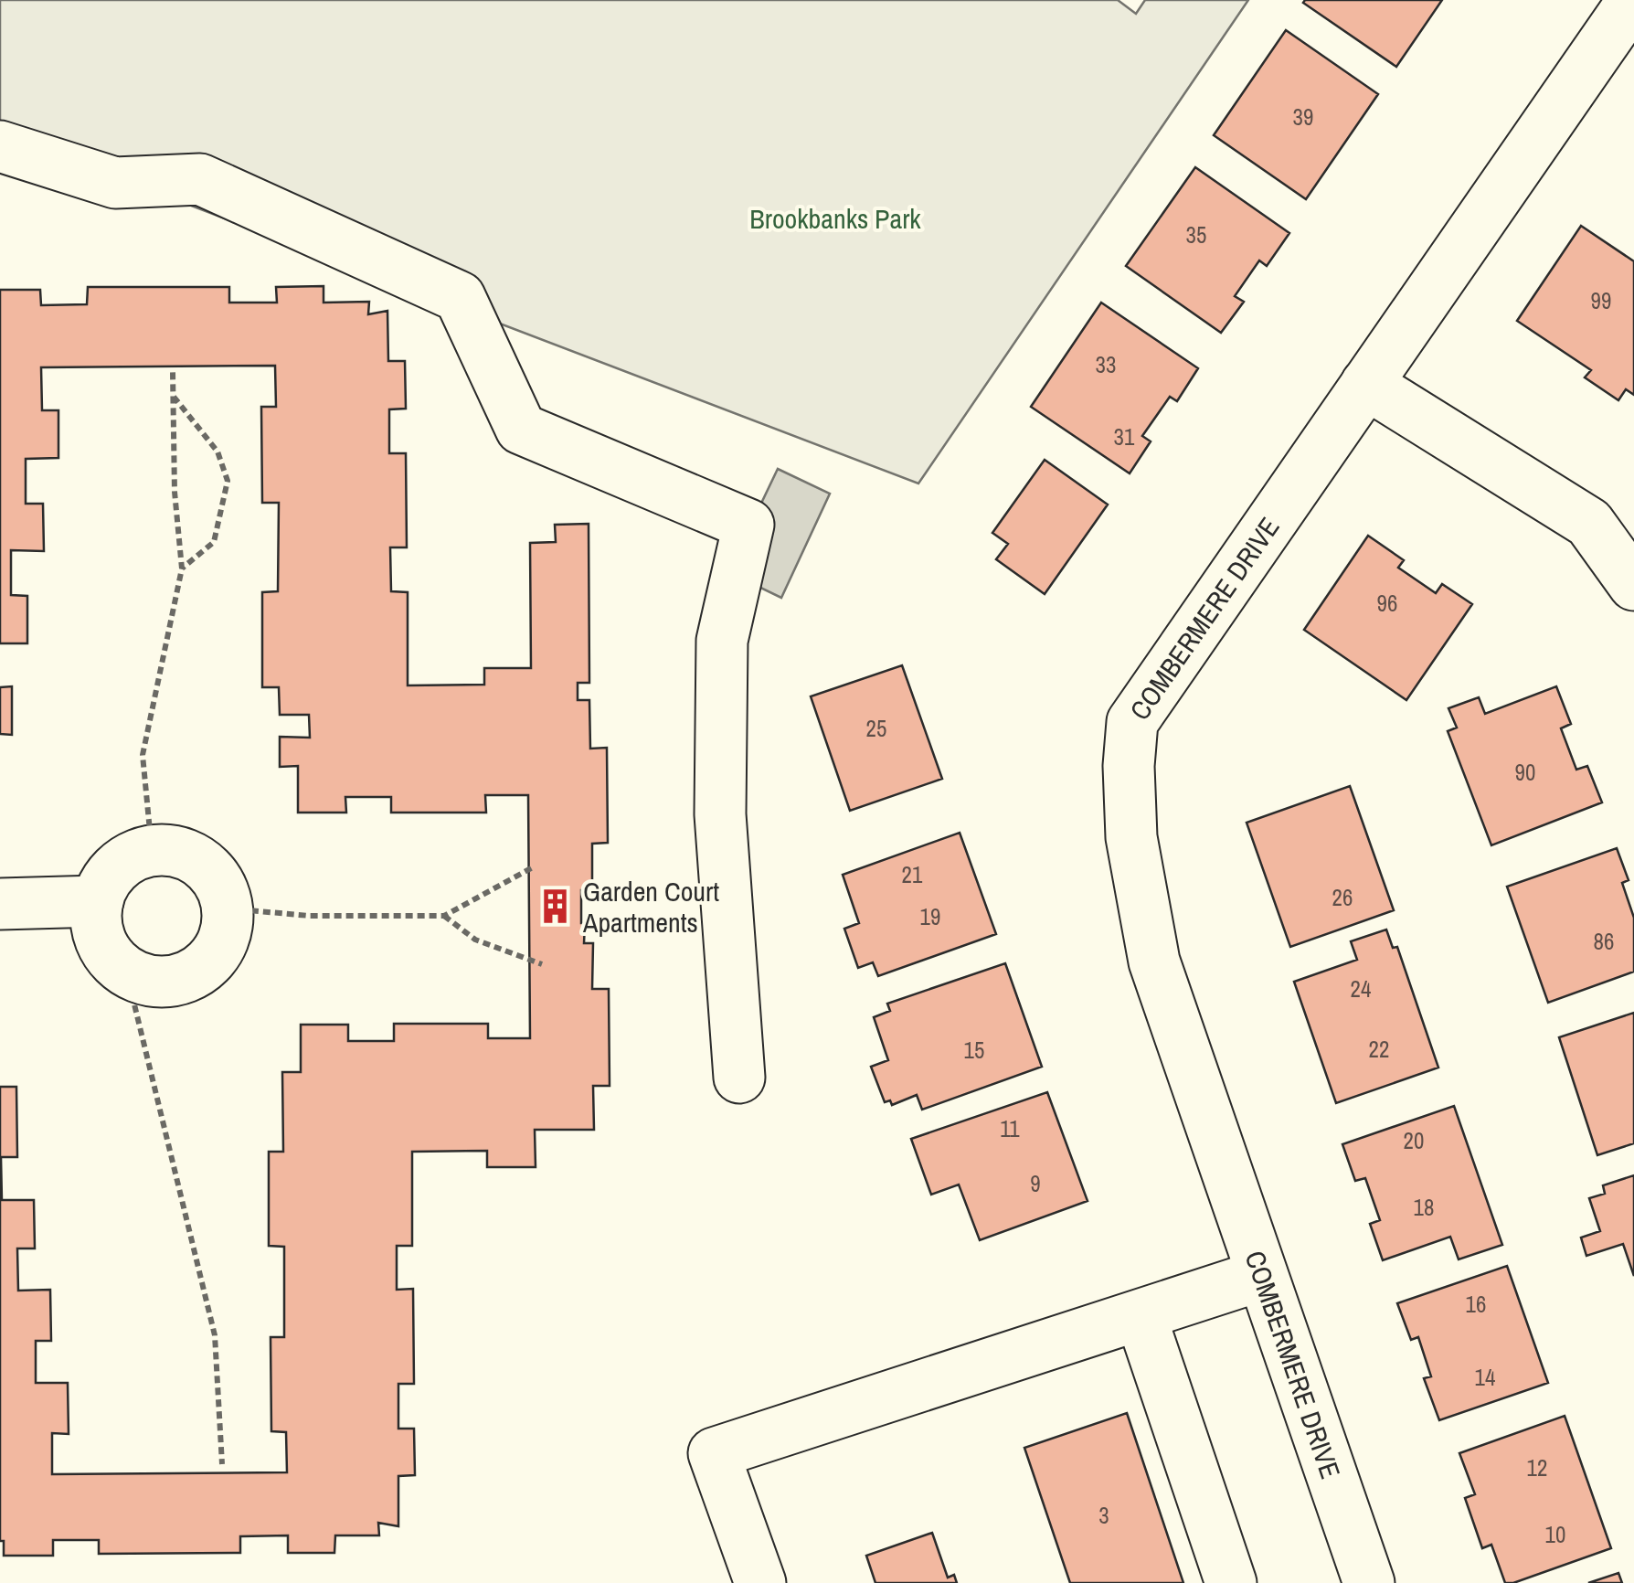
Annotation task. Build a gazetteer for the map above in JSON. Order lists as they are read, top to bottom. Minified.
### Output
{"streets":{"street":["COMBERMERE DRIVE"]},"parks":["Brookbanks Park"],"places":{"building":["Garden Court Apartments"]},"house_numbers":["39","35","99","33","31","96","25","90","21","26","19","86","24","22","15","11","20","9","18","16","14","12","3","10"]}
